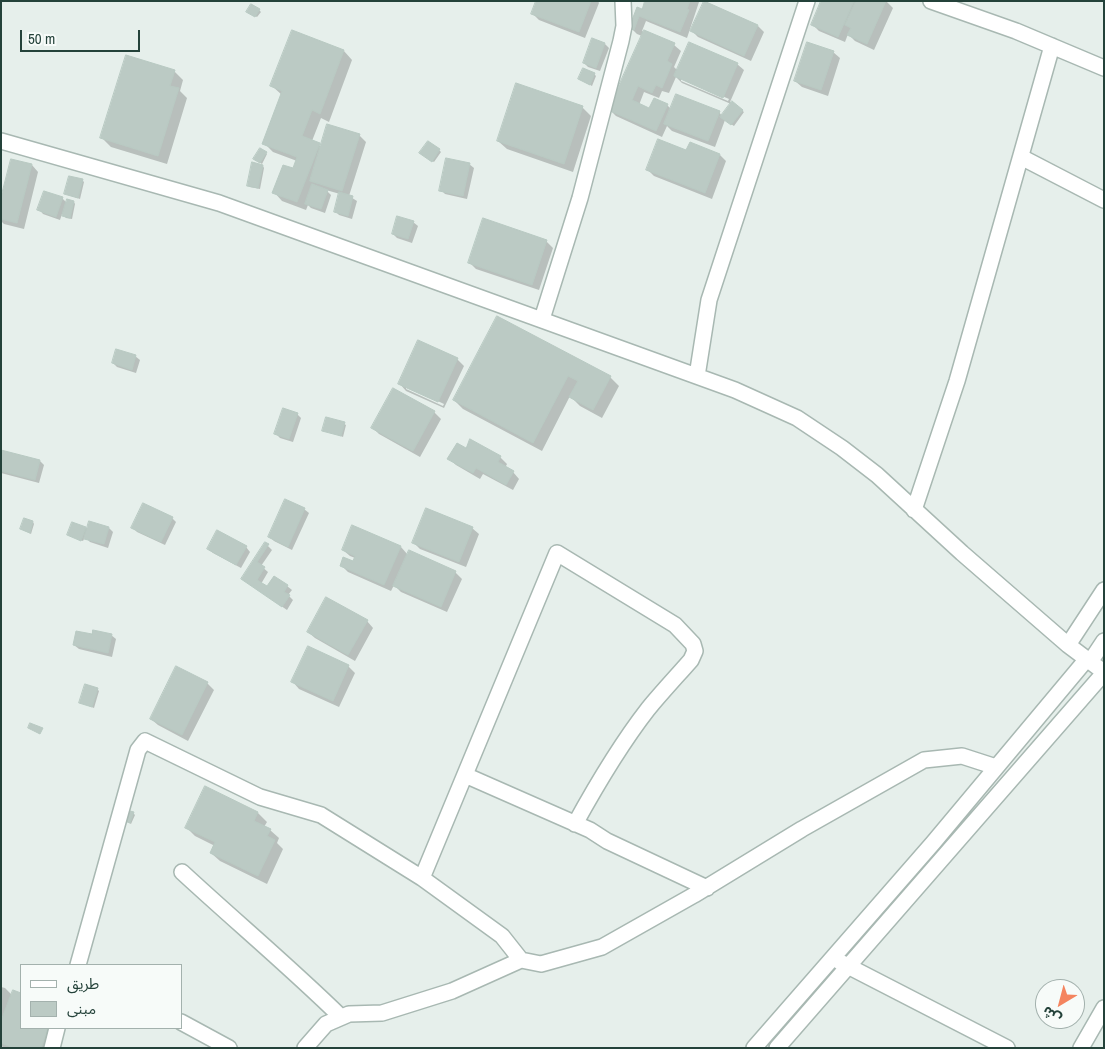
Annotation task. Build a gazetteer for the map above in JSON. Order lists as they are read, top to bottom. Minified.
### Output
{"legend":["طريق","مبنى"],"scale_bar":"50 m","north":"bottom left"}
